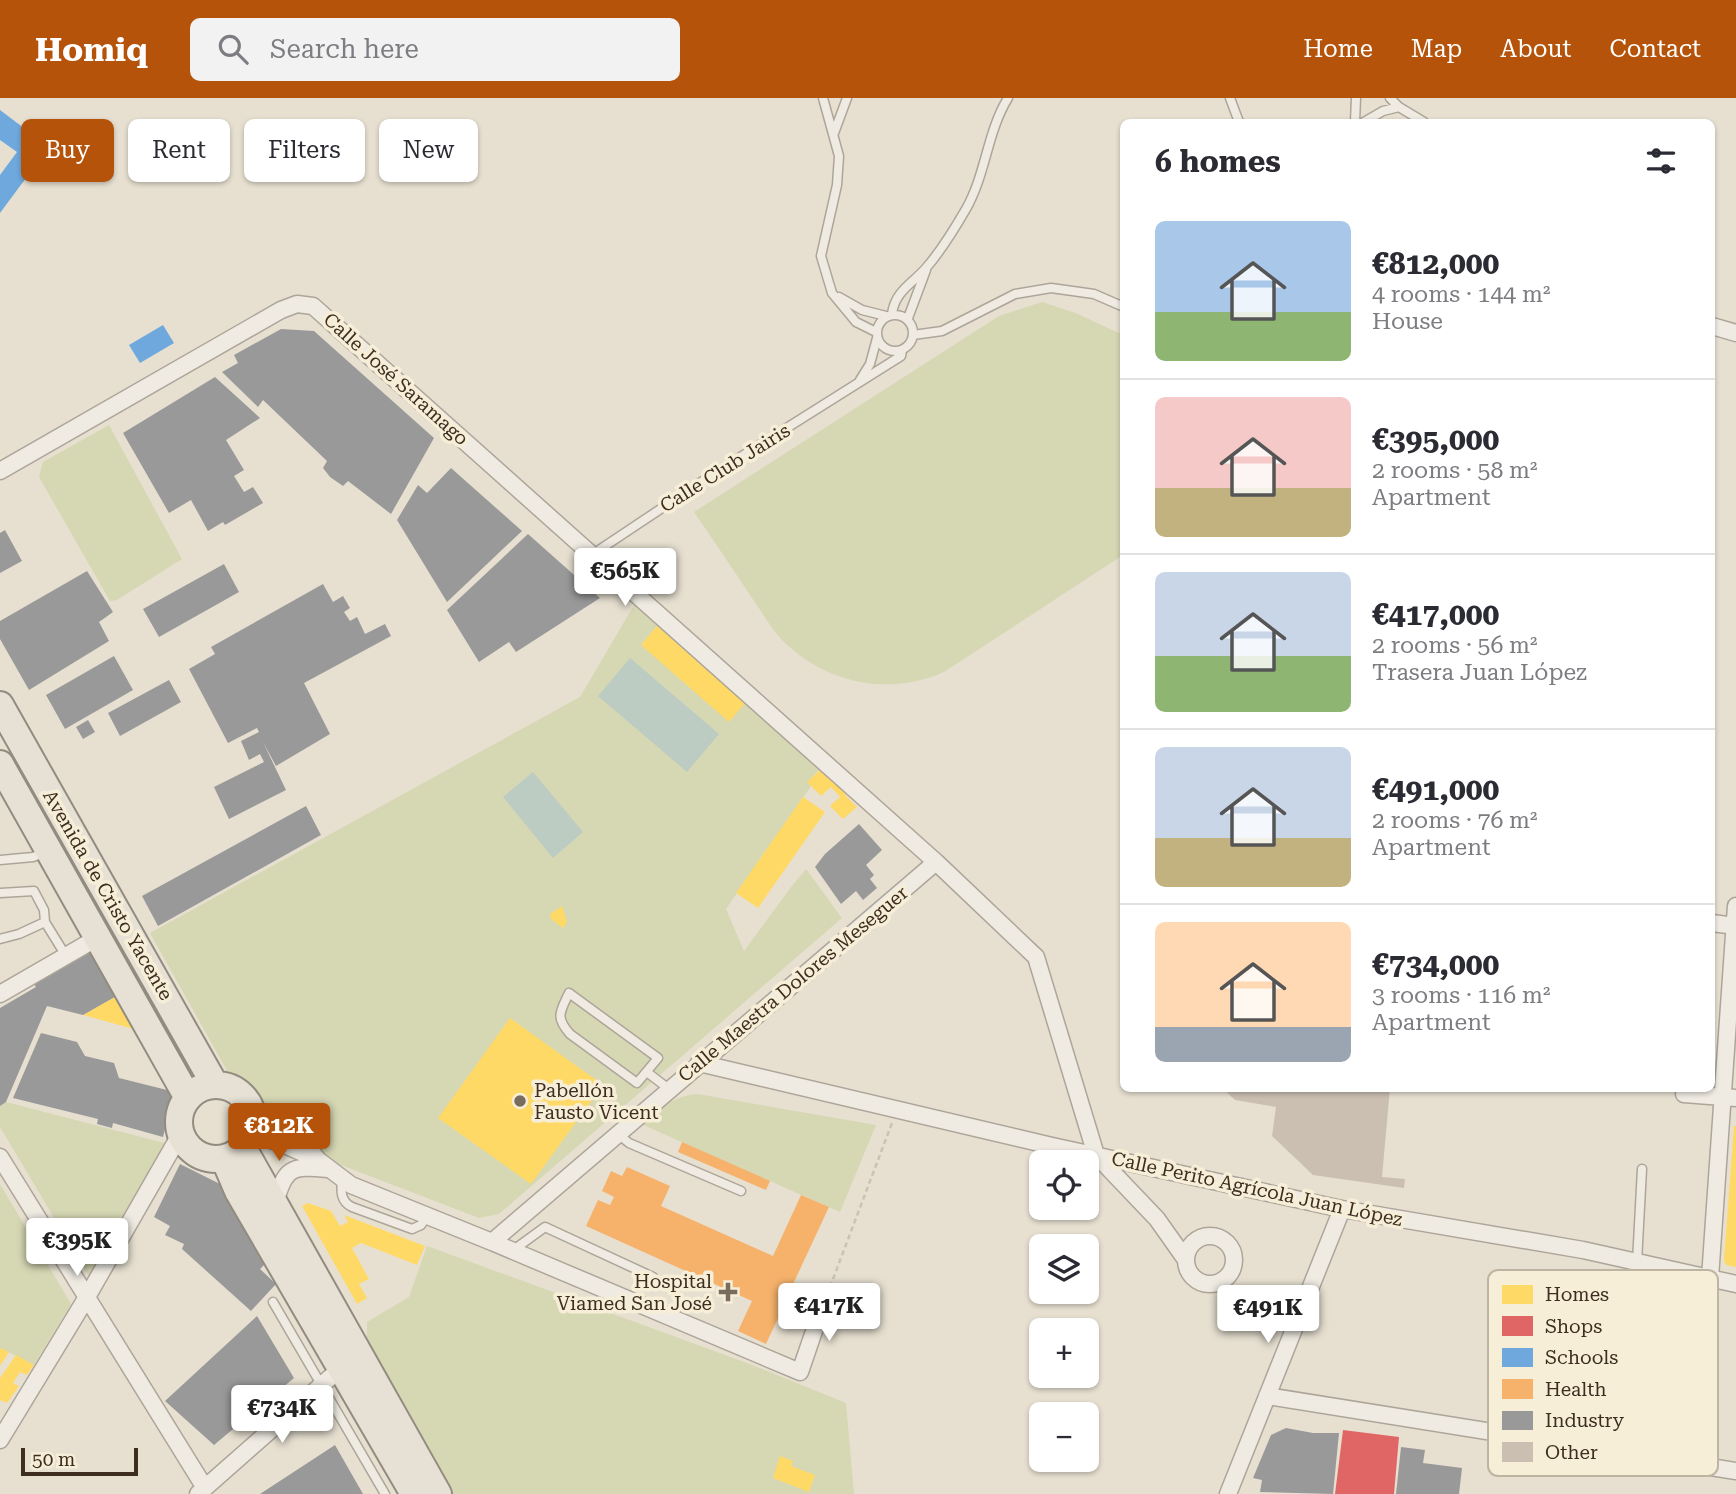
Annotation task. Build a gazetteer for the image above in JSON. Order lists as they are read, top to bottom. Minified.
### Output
{"streets":{"main road":["Avenida de Cristo Yacente"],"street":["Calle José Saramago","Calle Maestra Dolores Meseguer","Calle Perito Agrícola Juan López"],"lane":["Calle Club Jairis"]},"crossings":[["Calle José Saramago","Calle Club Jairis"],["Calle José Saramago","Calle Maestra Dolores Meseguer"],["Calle Maestra Dolores Meseguer","Calle Perito Agrícola Juan López"]],"places":{"other":["Pabellón Fausto Vicent"],"health":["Hospital Viamed San José"]},"legend":["Homes","Shops","Schools","Health","Industry","Other"],"scale_bar":"50 m","page":{"header":"Homiq","search":"Search here","nav":["Home","Map","About","Contact"],"chip":["Buy","Rent","Filters","New"],"heading":"6 homes","list":[{"name":"€812,000","note":"4 rooms · 144 m² · House"},{"name":"€395,000","note":"2 rooms · 58 m² · Apartment"},{"name":"€417,000","note":"2 rooms · 56 m² · Trasera Juan López"},{"name":"€491,000","note":"2 rooms · 76 m² · Apartment"},{"name":"€734,000","note":"3 rooms · 116 m² · Apartment"}],"price":["€565K","€812K","€395K","€417K","€491K","€734K"],"map_buttons":["+","−"],"scale":"50 m"}}
